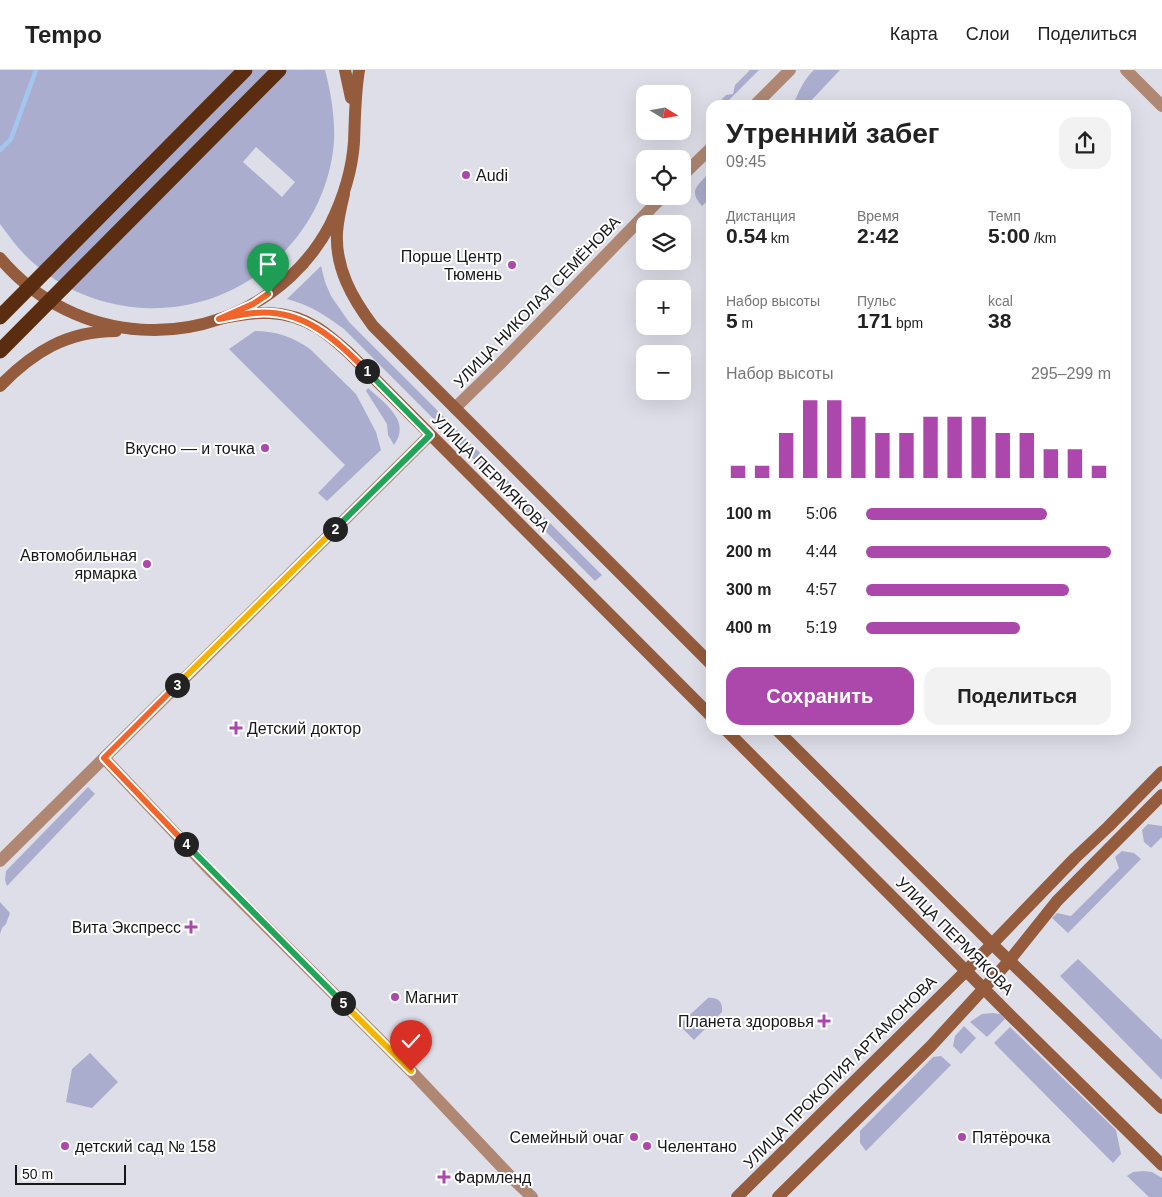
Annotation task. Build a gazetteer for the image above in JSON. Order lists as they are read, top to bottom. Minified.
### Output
{"streets":{"main road":["УЛИЦА ПЕРМЯКОВА","УЛИЦА ПРОКОПИЯ АРТАМОНОВА"],"street":["УЛИЦА НИКОЛАЯ СЕМЁНОВА"]},"crossings":[["УЛИЦА НИКОЛАЯ СЕМЁНОВА","УЛИЦА ПЕРМЯКОВА"],["УЛИЦА ПЕРМЯКОВА","УЛИЦА ПРОКОПИЯ АРТАМОНОВА"]],"places":{"other":["Audi","Порше Центр Тюмень","Вкусно — и точка","Автомобильная ярмарка","Магнит","Семейный очаг","Пятёрочка","детский сад № 158","Челентано"],"health":["Детский доктор","Вита Экспресс","Планета здоровья","Фармленд"]},"scale_bar":"50 m","north":"right","page":{"header":"Tempo","nav":["Карта","Слои","Поделиться"],"map_buttons":["+","−"],"heading":["Утренний забег","09:45"],"stats":[["Дистанция","0.54 km"],["Время","2:42"],["Темп","5:00 /km"],["Набор высоты","5 m"],["Пульс","171 bpm"],["kcal","38"]],"chart":["Набор высоты","295–299 m"],"pins":["1","2","3","4","5"],"list":[{"name":"100 m","note":"5:06"},{"name":"200 m","note":"4:44"},{"name":"300 m","note":"4:57"},{"name":"400 m","note":"5:19"}],"buttons":["Сохранить","Поделиться"],"scale":"50 m"}}
